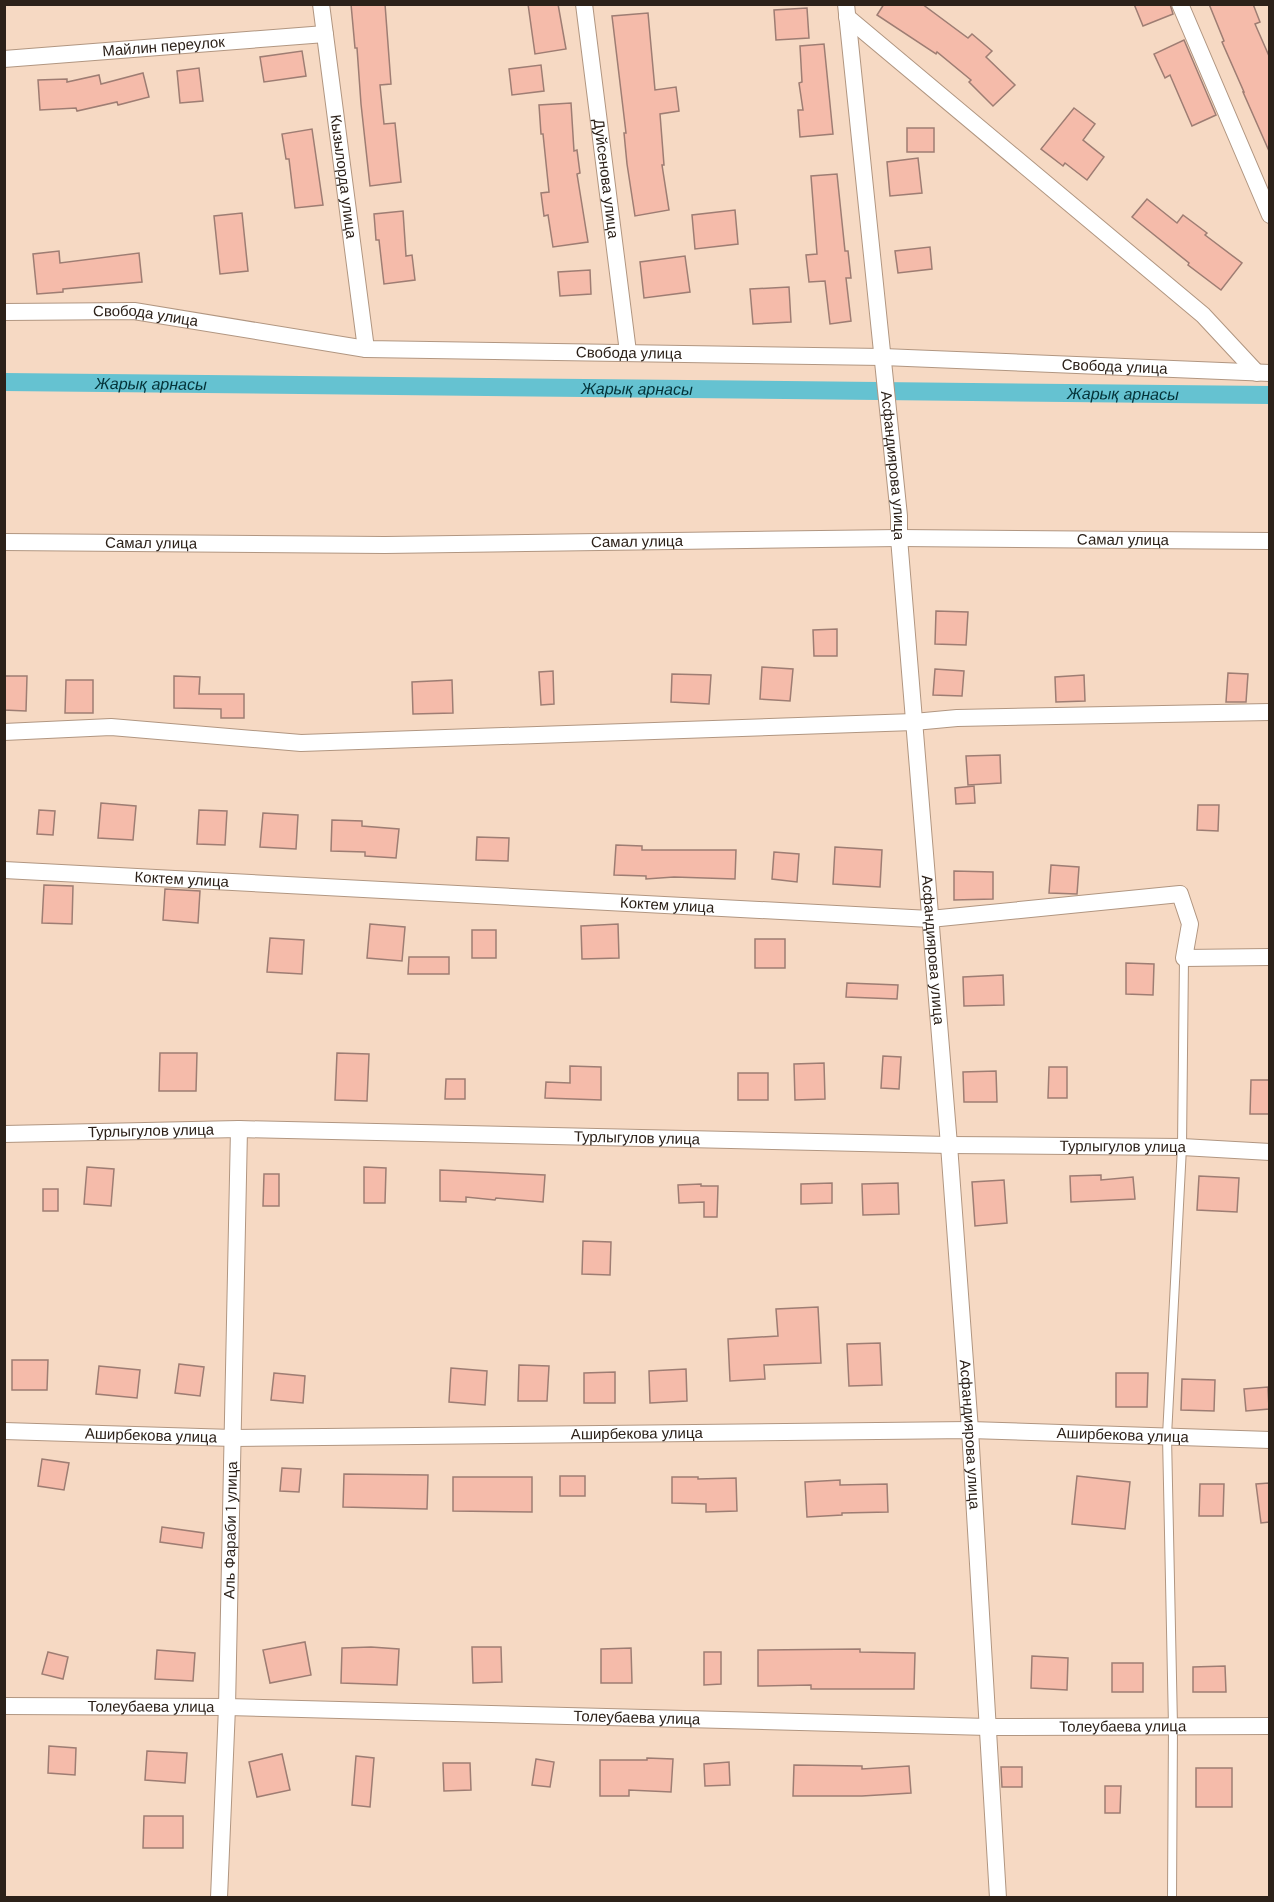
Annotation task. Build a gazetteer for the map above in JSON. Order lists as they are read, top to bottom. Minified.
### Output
{"streets":{"street":["Майлин переулок","Кызылорда улица","Дуйсенова улица","Свобода улица","Асфандиярова улица","Самал улица","Коктем улица","Турлыгулов улица","Аширбекова улица","Аль Фараби 1 улица","Толеубаева улица"]},"crossings":[["Майлин переулок","Кызылорда улица"],["Кызылорда улица","Свобода улица"],["Дуйсенова улица","Свобода улица"],["Свобода улица","Асфандиярова улица"],["Асфандиярова улица","Самал улица"],["Асфандиярова улица","Коктем улица"],["Асфандиярова улица","Турлыгулов улица"],["Асфандиярова улица","Аширбекова улица"],["Асфандиярова улица","Толеубаева улица"],["Турлыгулов улица","Аль Фараби 1 улица"],["Аширбекова улица","Аль Фараби 1 улица"],["Аль Фараби 1 улица","Толеубаева улица"]],"water":["Жарық арнасы"]}
